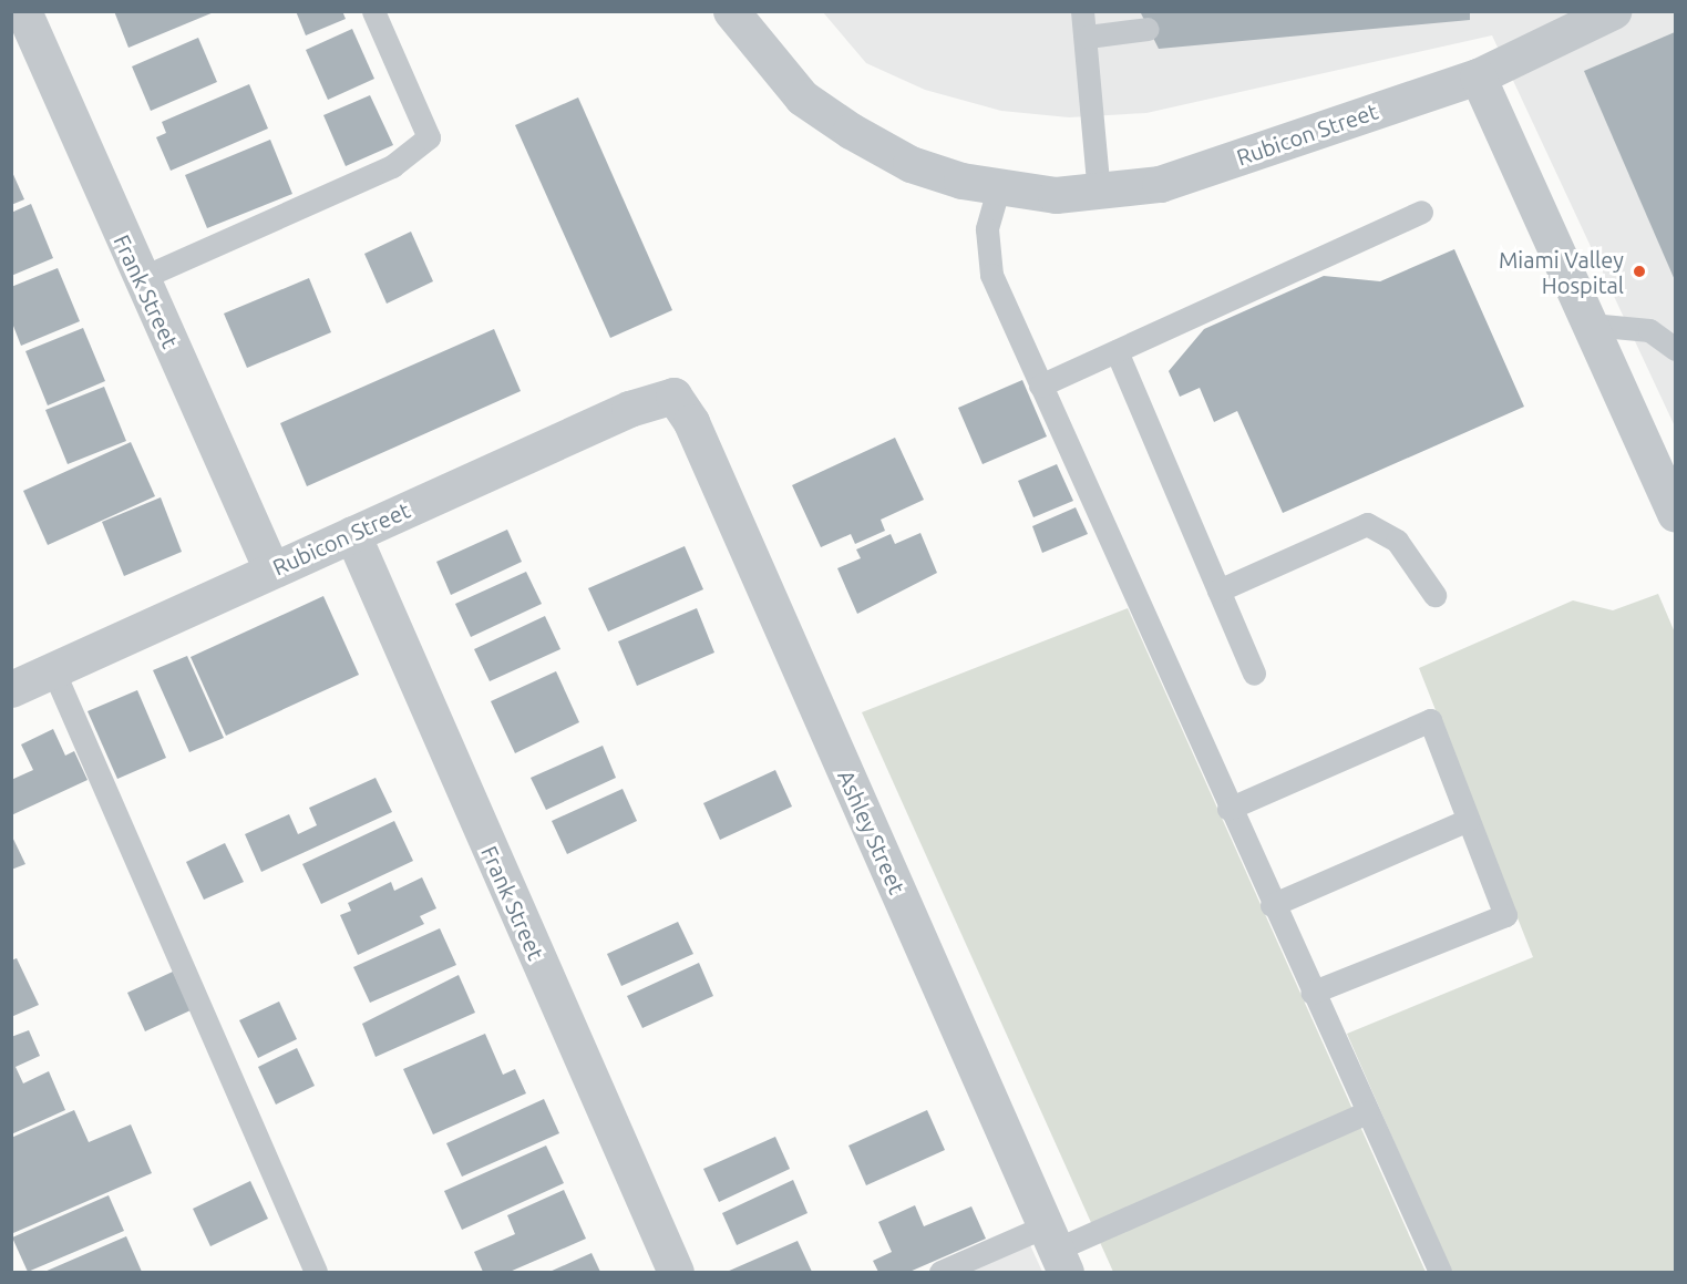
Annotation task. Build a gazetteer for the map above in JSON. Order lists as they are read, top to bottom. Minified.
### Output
{"streets":{"street":["Rubicon Street","Frank Street","Ashley Street"]},"crossings":[["Rubicon Street","Frank Street"],["Rubicon Street","Ashley Street"]],"places":["Miami Valley Hospital"]}
